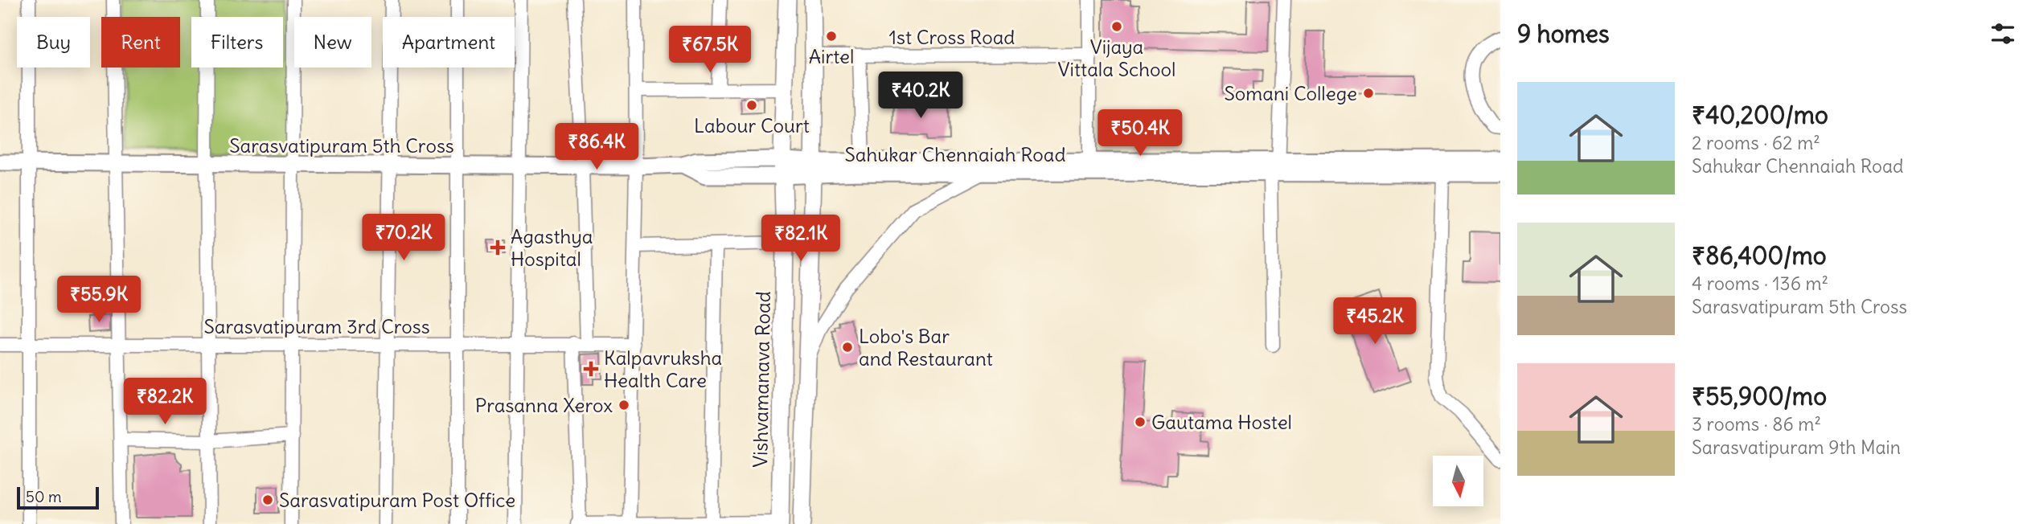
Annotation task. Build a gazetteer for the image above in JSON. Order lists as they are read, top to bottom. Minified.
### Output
{"streets":{"main road":["Vishvamanava Road"],"street":["1st Cross Road","Sarasvatipuram 5th Cross","Sahukar Chennaiah Road","Sarasvatipuram 3rd Cross"]},"crossings":[["Sarasvatipuram 5th Cross","Sahukar Chennaiah Road"],["Sarasvatipuram 5th Cross","Vishvamanava Road"],["Sahukar Chennaiah Road","Vishvamanava Road"]],"places":{"other":["Vijaya Vittala School","Airtel","Somani College","Labour Court","Lobo's Bar and Restaurant","Prasanna Xerox","Gautama Hostel","Sarasvatipuram Post Office"],"health":["Agasthya Hospital","Kalpavruksha Health Care"]},"scale_bar":"50 m","north":"bottom","page":{"heading":"9 homes","chip":["Buy","Rent","Filters","New","Apartment"],"price":["₹67.5K","₹40.2K","₹50.4K","₹86.4K","₹70.2K","₹82.1K","₹55.9K","₹45.2K","₹82.2K"],"list":[{"name":"₹40,200/mo","note":"2 rooms · 62 m² · Sahukar Chennaiah Road"},{"name":"₹86,400/mo","note":"4 rooms · 136 m² · Sarasvatipuram 5th Cross"},{"name":"₹55,900/mo","note":"3 rooms · 86 m² · Sarasvatipuram 9th Main"}],"scale":"50 m"}}
